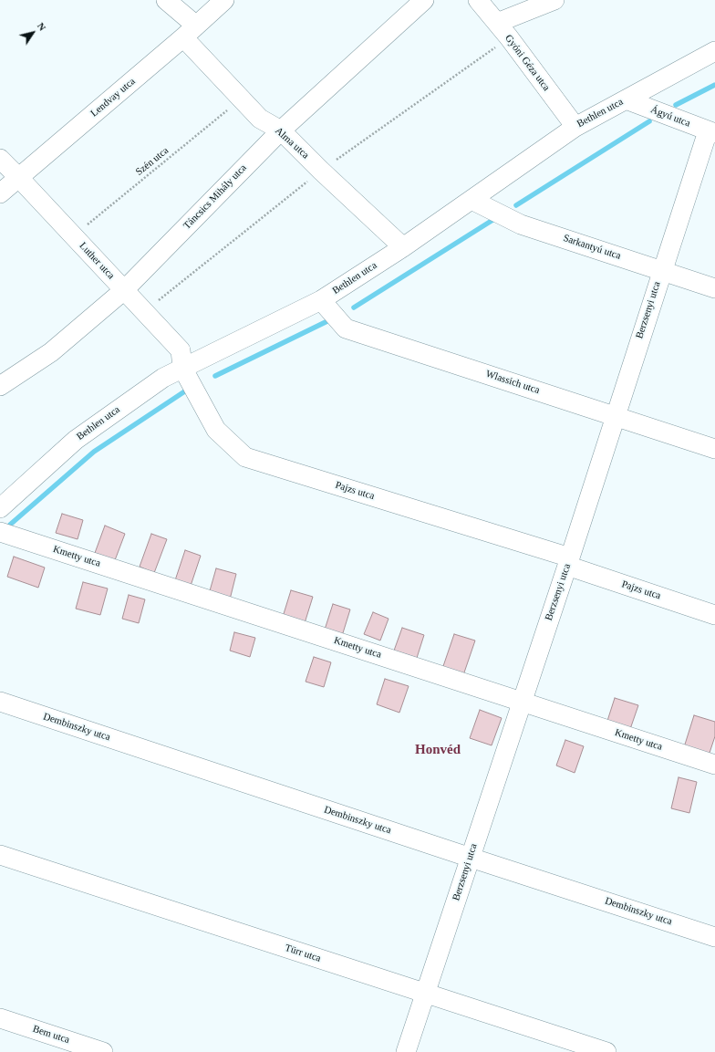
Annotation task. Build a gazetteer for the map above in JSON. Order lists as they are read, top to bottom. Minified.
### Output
{"streets":{"street":["Gyóni Géza utca","Lendvay utca","Bethlen utca","Ágyú utca","Alma utca","Táncsics Mihály utca","Sarkantyú utca","Luther utca","Berzsenyi utca","Wlassich utca","Pajzs utca","Kmetty utca","Dembinszky utca","Türr utca","Bem utca"],"path":["Szén utca"]},"crossings":[["Gyóni Géza utca","Bethlen utca"],["Lendvay utca","Alma utca"],["Lendvay utca","Luther utca"],["Bethlen utca","Ágyú utca"],["Bethlen utca","Alma utca"],["Bethlen utca","Sarkantyú utca"],["Bethlen utca","Luther utca"],["Bethlen utca","Wlassich utca"],["Bethlen utca","Pajzs utca"],["Ágyú utca","Berzsenyi utca"],["Alma utca","Szén utca"],["Alma utca","Táncsics Mihály utca"],["Szén utca","Luther utca"],["Táncsics Mihály utca","Luther utca"],["Sarkantyú utca","Berzsenyi utca"],["Luther utca","Pajzs utca"],["Berzsenyi utca","Wlassich utca"],["Berzsenyi utca","Pajzs utca"],["Berzsenyi utca","Kmetty utca"],["Berzsenyi utca","Dembinszky utca"],["Berzsenyi utca","Türr utca"]],"districts":["Honvéd"],"north":"top right"}
